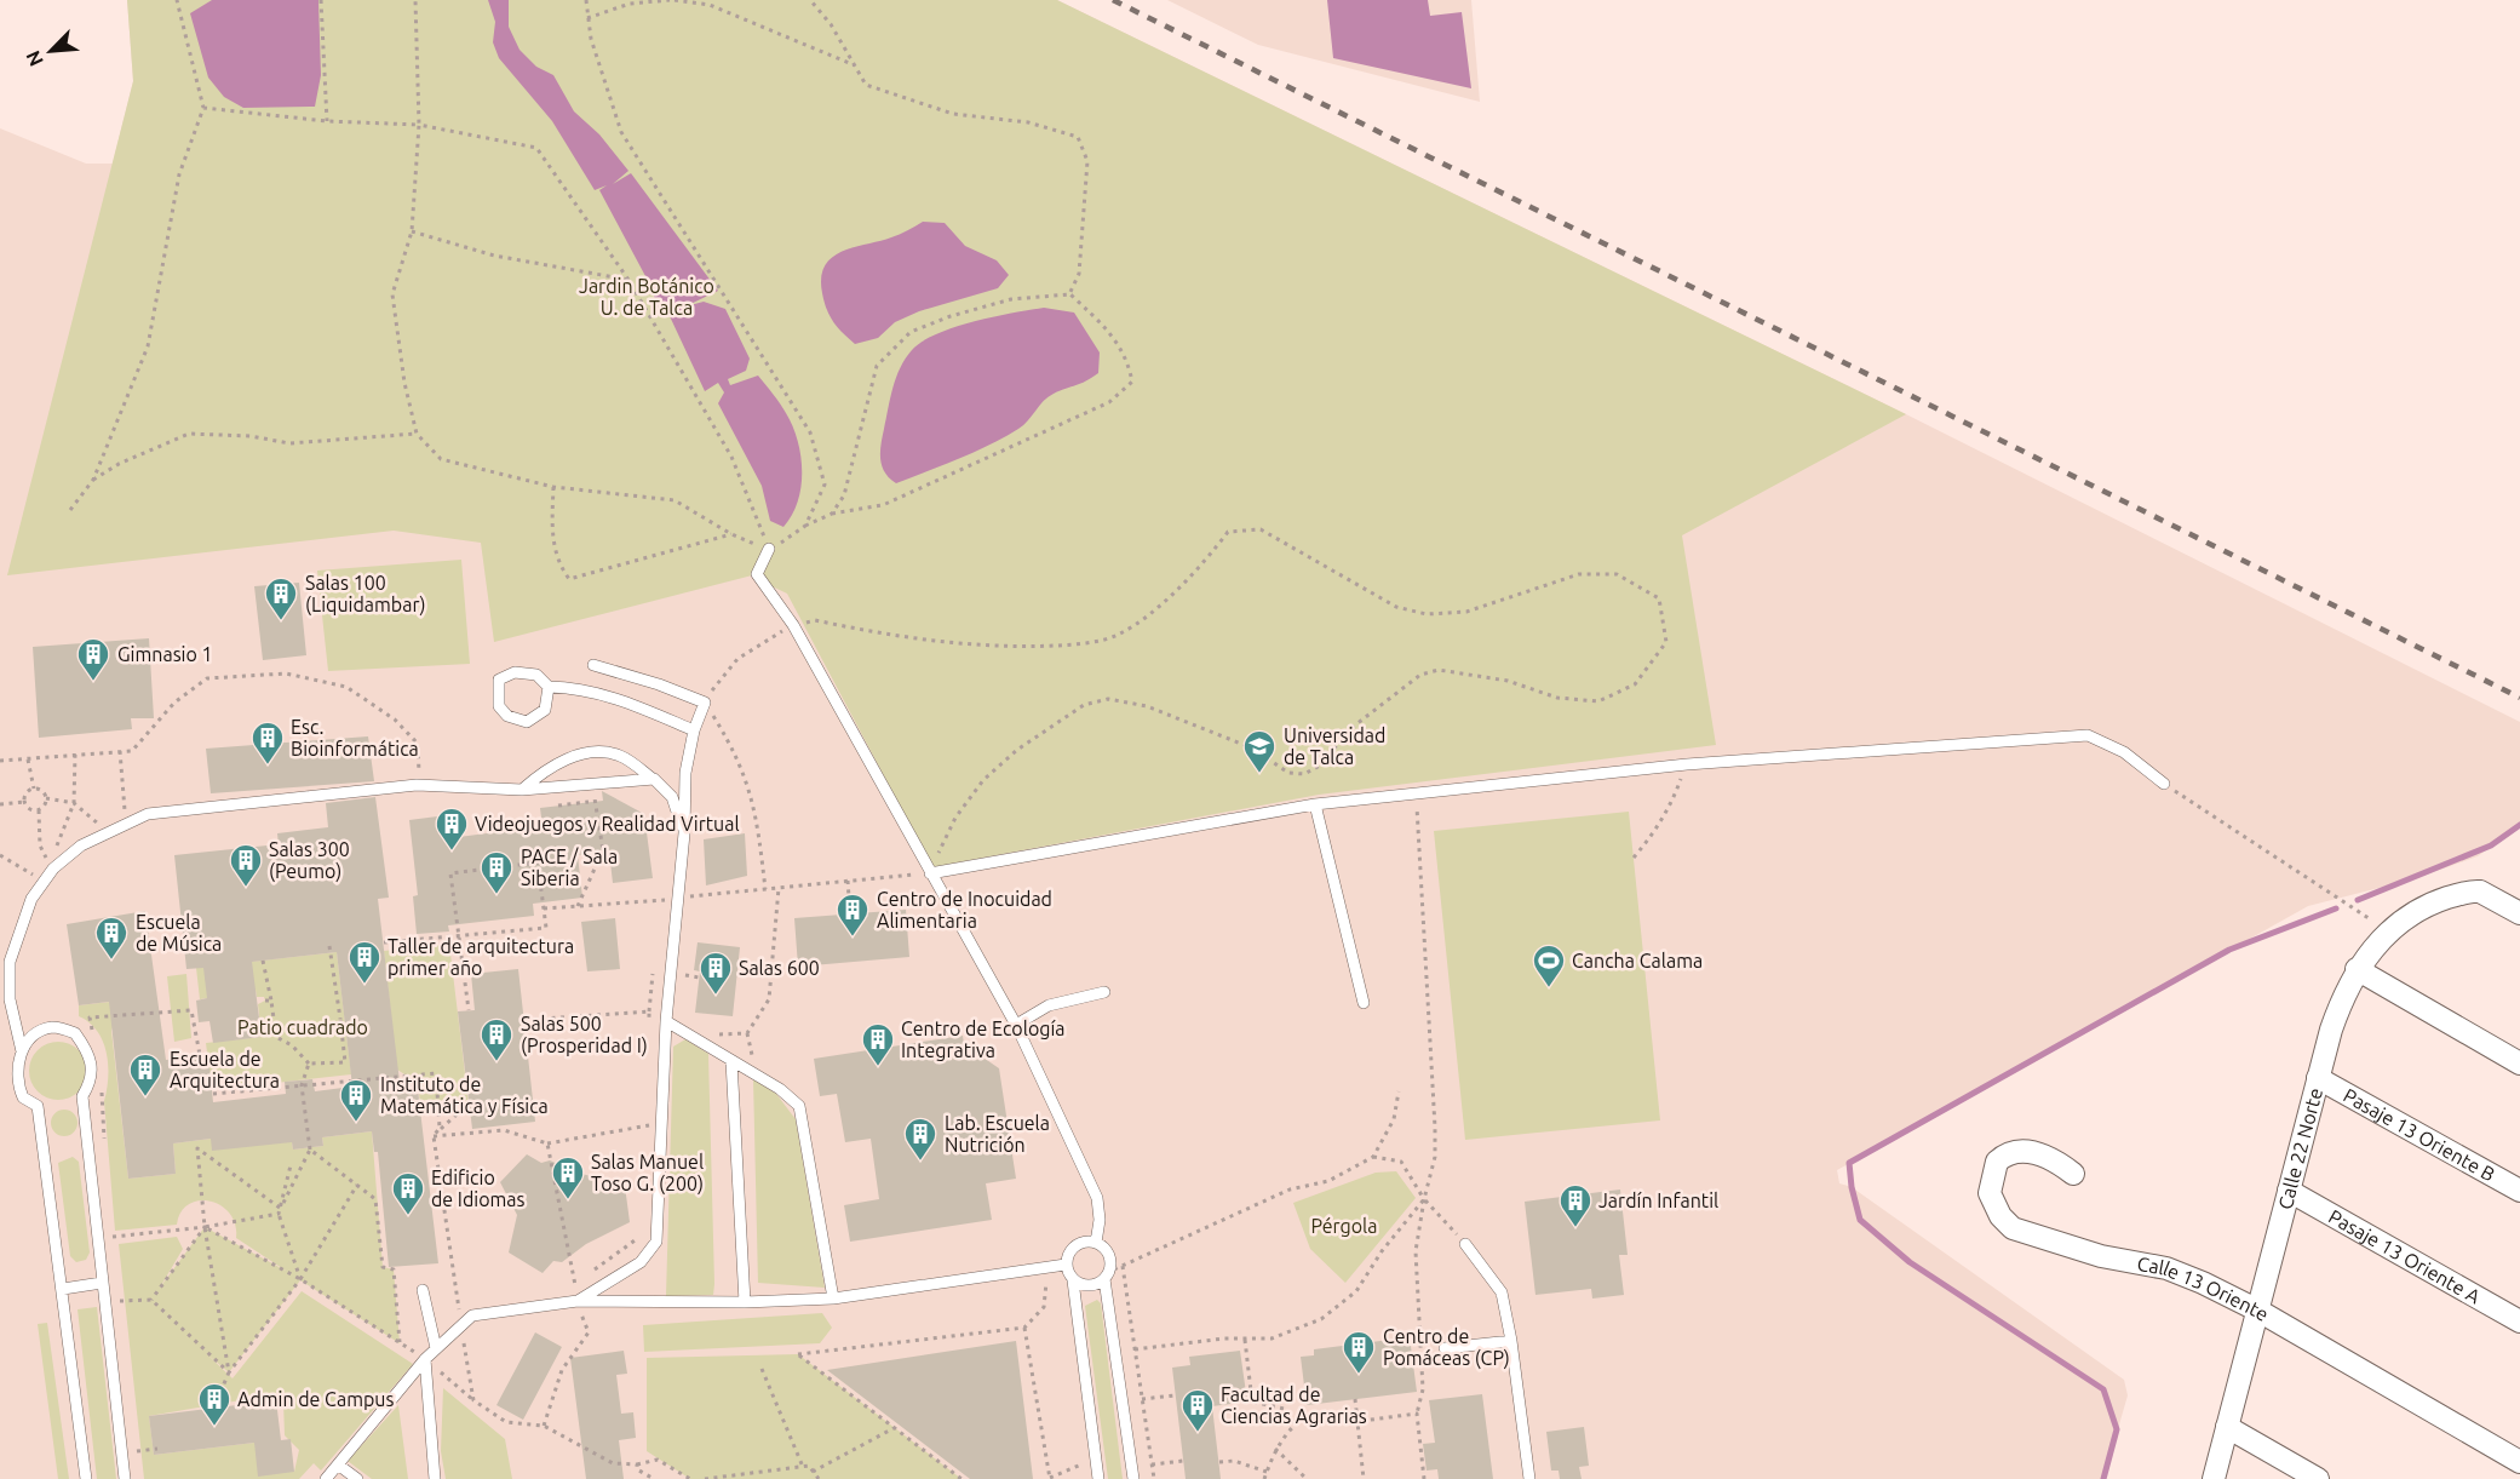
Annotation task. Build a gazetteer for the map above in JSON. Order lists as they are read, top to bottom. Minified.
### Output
{"streets":{"street":["Pasaje 13 Oriente B","Calle 22 Norte","Pasaje 13 Oriente A","Calle 13 Oriente"]},"crossings":[["Pasaje 13 Oriente B","Calle 22 Norte"],["Calle 22 Norte","Pasaje 13 Oriente A"],["Calle 22 Norte","Calle 13 Oriente"]],"parks":["Jardin Botánico U. de Talca","Patio cuadrado","Pérgola"],"places":{"building":["Salas 100 (Liquidambar)","Gimnasio 1","Esc. Bioinformática","Videojuegos y Realidad Virtual","Salas 300 (Peumo)","PACE / Sala Siberia","Centro de Inocuidad Alimentaria","Escuela de Música","Taller de arquitectura primer año","Salas 600","Salas 500 (Prosperidad I)","Centro de Ecología Integrativa","Escuela de Arquitectura","Instituto de Matemática y Física","Lab. Escuela Nutrición","Salas Manuel Toso G. (200)","Edificio de Idiomas","Jardín Infantil","Centro de Pomáceas (CP)","Admin de Campus","Facultad de Ciencias Agrarias"],"school or university":["Universidad de Talca"],"sports":["Cancha Calama"]},"north":"bottom left"}
